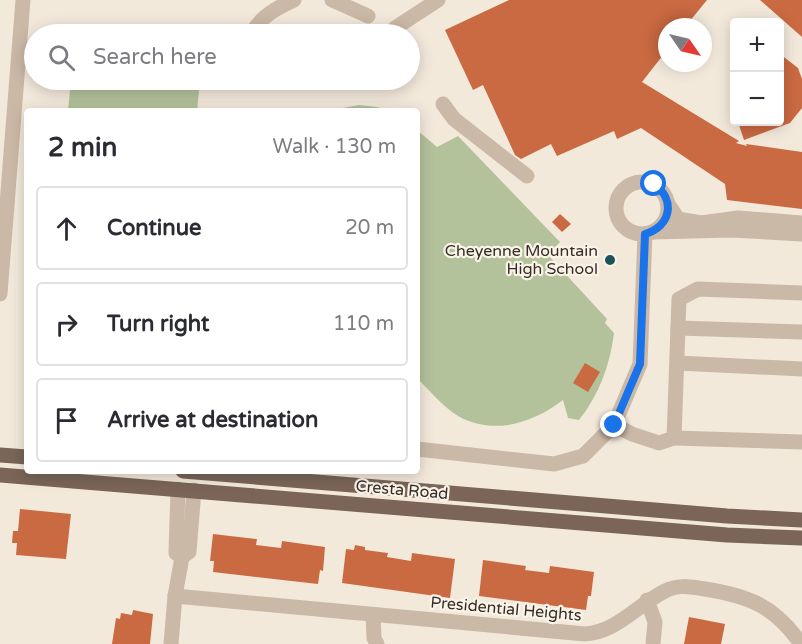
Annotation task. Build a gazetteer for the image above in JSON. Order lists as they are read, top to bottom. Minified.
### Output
{"streets":{"main road":["Cresta Road"],"street":["Presidential Heights"]},"places":["Cheyenne Mountain High School"],"north":"bottom right","page":{"map_buttons":["+","−"],"search":"Search here","heading":["2 min","Walk · 130 m"],"list":[["Continue","20 m"],["Turn right","110 m"],"Arrive at destination"]}}
